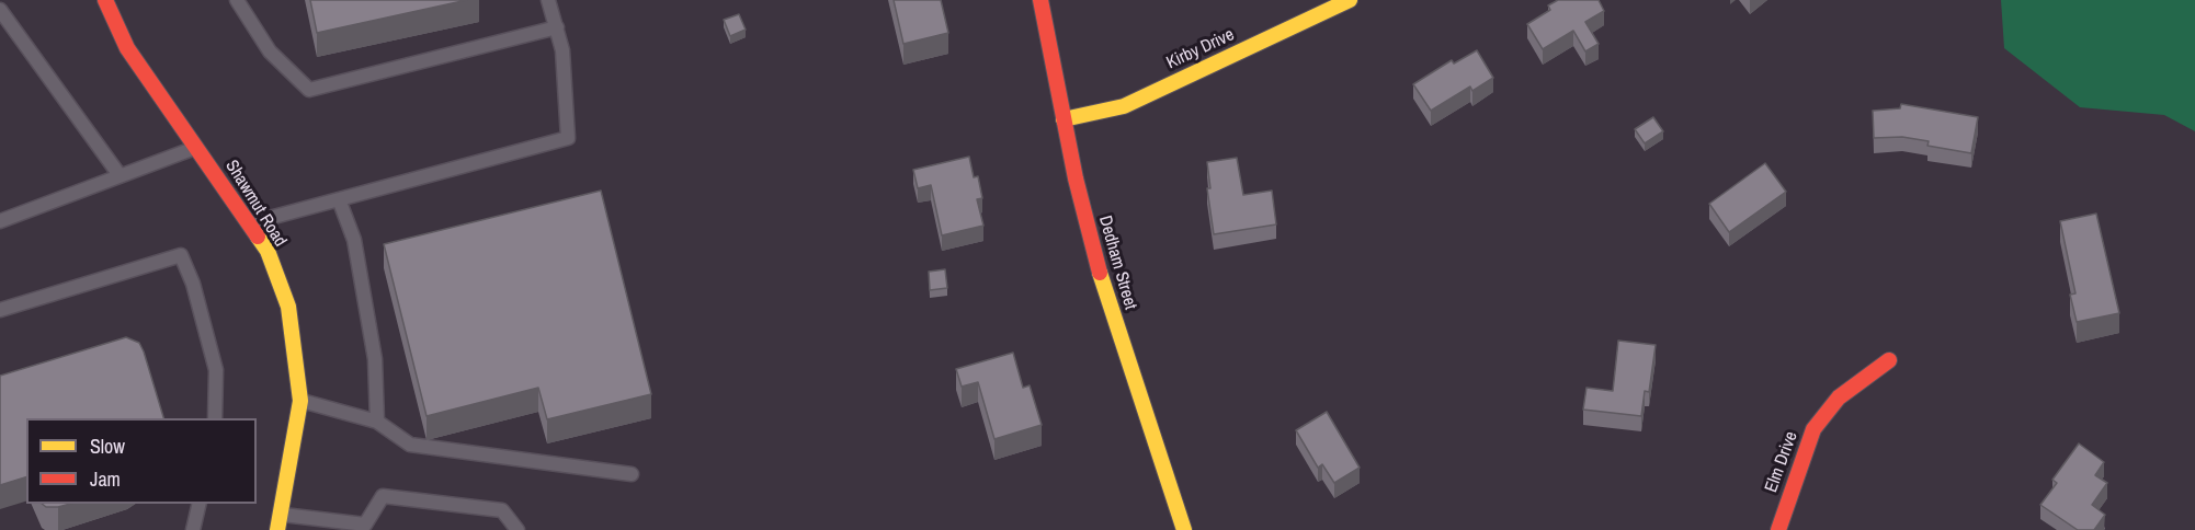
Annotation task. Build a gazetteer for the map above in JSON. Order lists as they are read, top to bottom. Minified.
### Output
{"streets":{"street":["Kirby Drive","Shawmut Road","Dedham Street","Elm Drive"]},"crossings":[["Kirby Drive","Dedham Street"]],"legend":["Slow","Jam"]}
